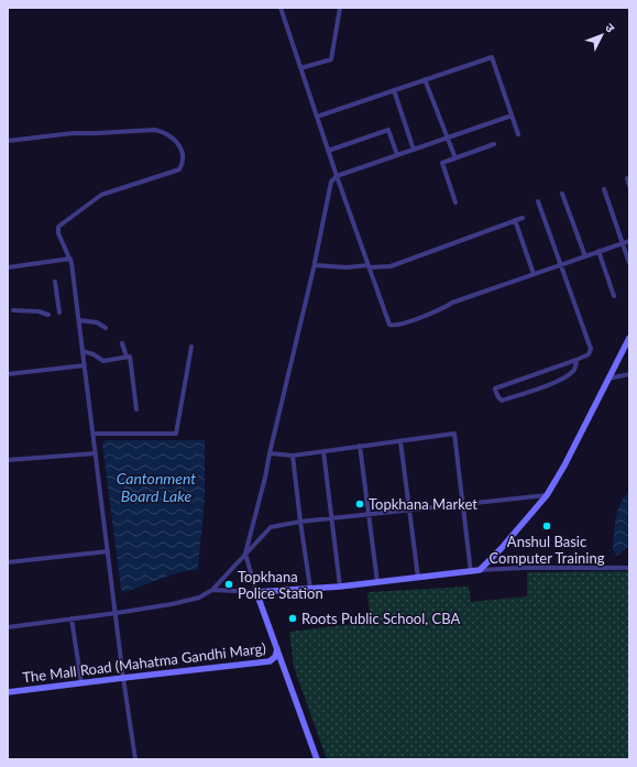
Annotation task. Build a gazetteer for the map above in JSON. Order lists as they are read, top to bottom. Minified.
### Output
{"streets":{"street":["The Mall Road (Mahatma Gandhi Marg)"]},"water":["Cantonment Board Lake"],"places":["Topkhana Market","Anshul Basic Computer Training","Topkhana Police Station","Roots Public School, CBA"],"north":"top right"}
